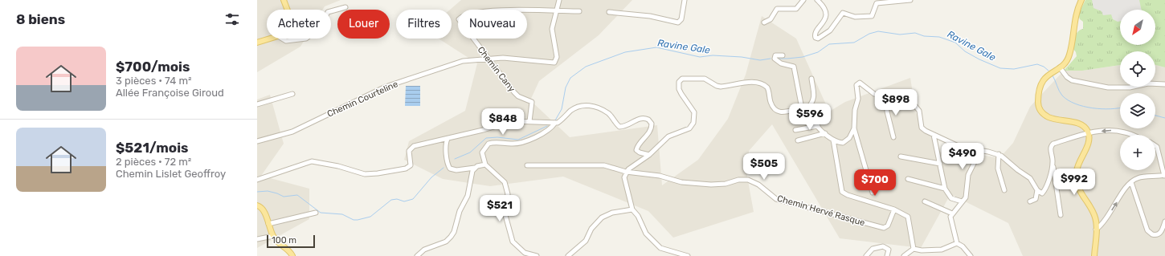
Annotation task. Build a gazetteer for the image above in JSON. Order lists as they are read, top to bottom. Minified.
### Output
{"streets":{"street":["Chemin Cany","Chemin Courteline","Chemin Hervé Rasque"]},"crossings":[["Chemin Cany","Chemin Courteline"]],"water":["Ravine Gale"],"scale_bar":"100 m","north":"bottom left","page":{"heading":"8 biens","map_buttons":"+","chip":["Acheter","Louer","Filtres","Nouveau"],"list":[{"name":"$700/mois","note":"3 pièces · 74 m² · Allée Françoise Giroud"},{"name":"$521/mois","note":"2 pièces · 72 m² · Chemin Lislet Geoffroy"}],"price":["$898","$596","$848","$490","$505","$992","$700","$521"],"scale":"100 m"}}
